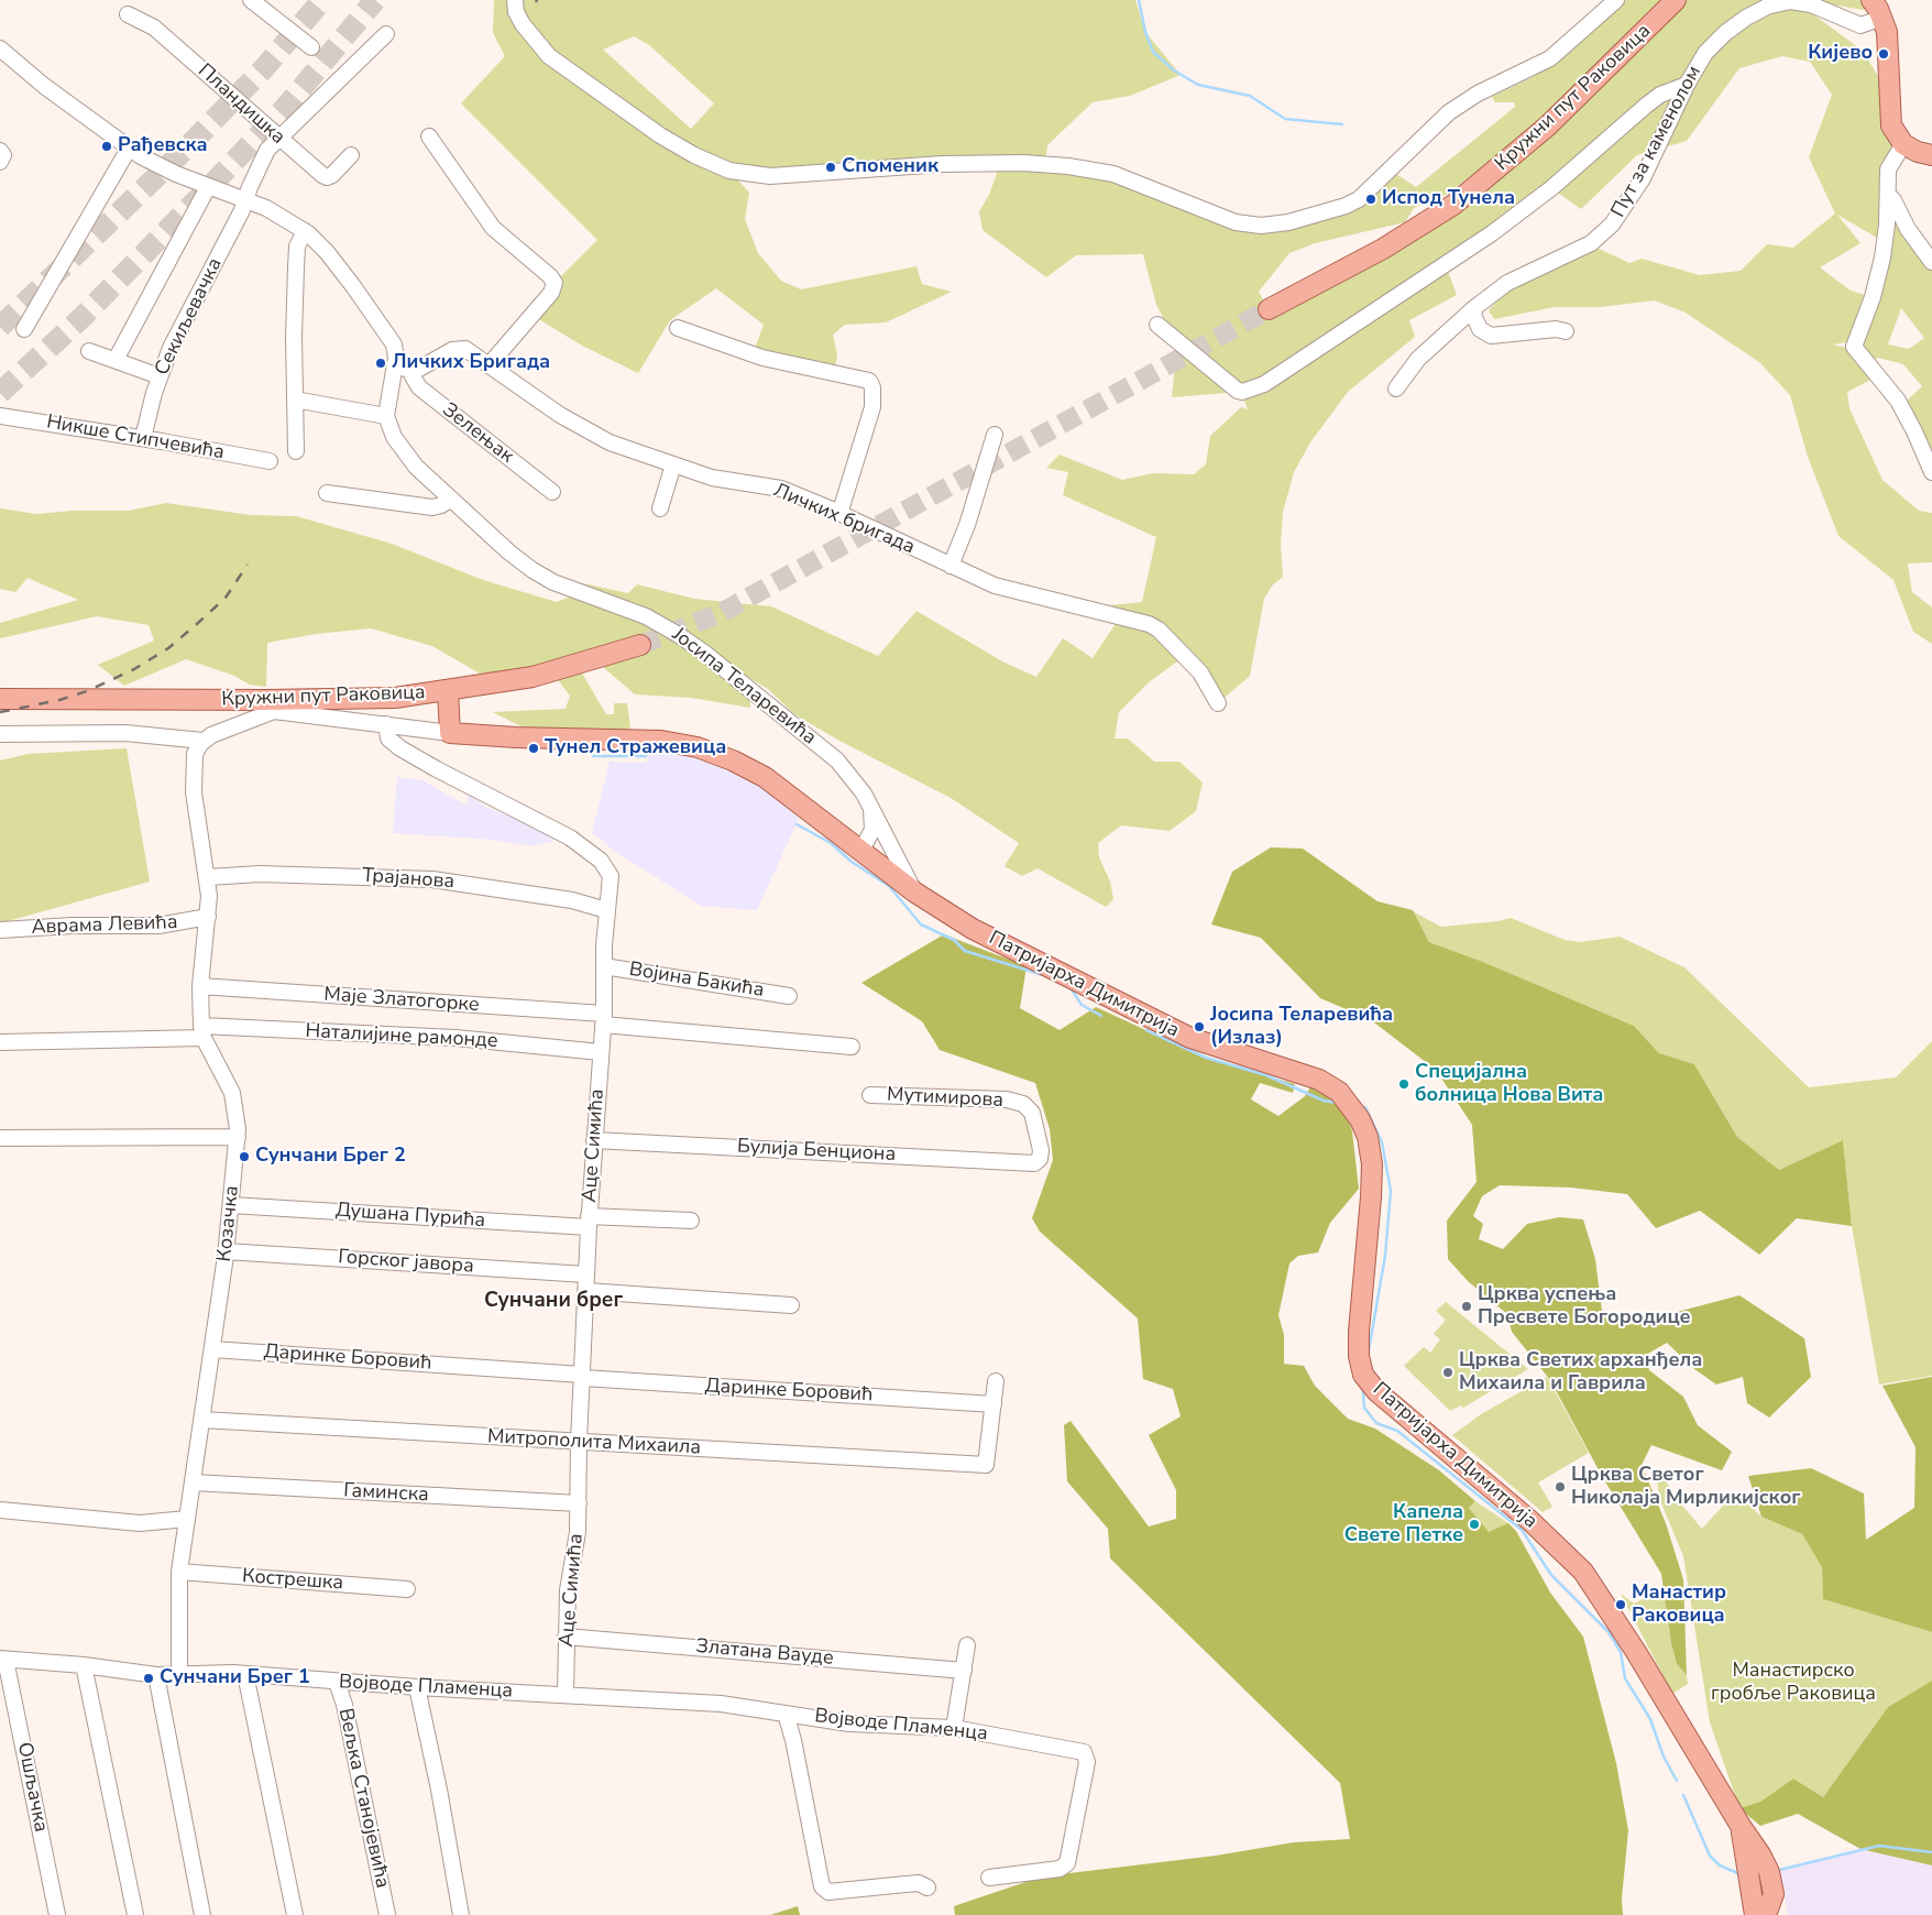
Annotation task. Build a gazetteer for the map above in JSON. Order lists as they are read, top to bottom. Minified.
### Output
{"streets":{"main road":["Кружни пут Раковица","Патријарха Димитрија"],"street":["Пландишка","Пут за каменолом","Секиљевачка","Зелењак","Никше Стипчевића","Личких бригада","Јосипа Теларевића","Трајанова","Аврама Левића","Војина Бакића","Маје Златогорке","Наталијине рамонде","Мутимирова","Аце Симића","Булија Бенциона","Душана Пурића","Козачка","Горског јавора","Даринке Боровић","Митрополита Михаила","Гаминска","Кострешка","Златана Вауде","Војводе Пламенца","Ошљачка","Вељка Станојевића"]},"crossings":[["Пландишка","Секиљевачка"],["Секиљевачка","Никше Стипчевића"],["Зелењак","Личких бригада"],["Јосипа Теларевића","Патријарха Димитрија"],["Трајанова","Аце Симића"],["Трајанова","Козачка"],["Аврама Левића","Козачка"],["Војина Бакића","Аце Симића"],["Патријарха Димитрија","Аце Симића"],["Маје Златогорке","Аце Симића"],["Маје Златогорке","Козачка"],["Наталијине рамонде","Аце Симића"],["Наталијине рамонде","Козачка"],["Мутимирова","Булија Бенциона"],["Аце Симића","Булија Бенциона"],["Аце Симића","Душана Пурића"],["Аце Симића","Горског јавора"],["Аце Симића","Даринке Боровић"],["Аце Симића","Митрополита Михаила"],["Аце Симића","Гаминска"],["Аце Симића","Златана Вауде"],["Аце Симића","Војводе Пламенца"],["Душана Пурића","Козачка"],["Козачка","Горског јавора"],["Козачка","Даринке Боровић"],["Козачка","Митрополита Михаила"],["Козачка","Гаминска"],["Козачка","Кострешка"],["Козачка","Војводе Пламенца"],["Даринке Боровић","Митрополита Михаила"],["Војводе Пламенца","Ошљачка"],["Војводе Пламенца","Вељка Станојевића"]],"districts":["Сунчани брег"],"parks":["Манастирско гробље Раковица"],"places":["Кијево","Рађевска","Споменик","Испод Тунела","Личких Бригада","Тунел Стражевица","Јосипа Теларевића (Излаз)","Специјална болница Нова Вита","Сунчани Брег 2","Црква успења Пресвете Богородице","Црква Светих арханђела Михаила и Гаврила","Црква Светог Николаја Мирликијског","Капела Свете Петке","Манастир Раковица","Сунчани Брег 1"]}
